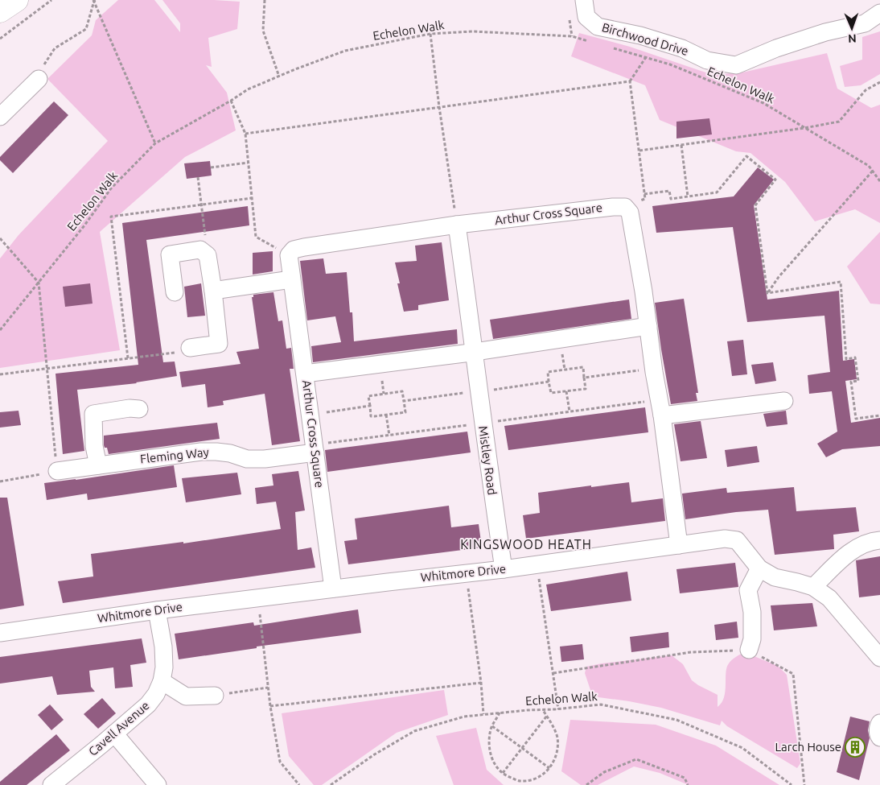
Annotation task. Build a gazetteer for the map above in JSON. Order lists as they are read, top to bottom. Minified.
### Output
{"streets":{"street":["Birchwood Drive","Arthur Cross Square","Fleming Way","Mistley Road","Whitmore Drive","Cavell Avenue"],"path":["Echelon Walk"]},"crossings":[["Arthur Cross Square","Fleming Way"],["Arthur Cross Square","Mistley Road"],["Arthur Cross Square","Whitmore Drive"],["Mistley Road","Whitmore Drive"],["Whitmore Drive","Cavell Avenue"]],"districts":["KINGSWOOD HEATH"],"places":{"building":["Larch House"]},"north":"bottom"}
